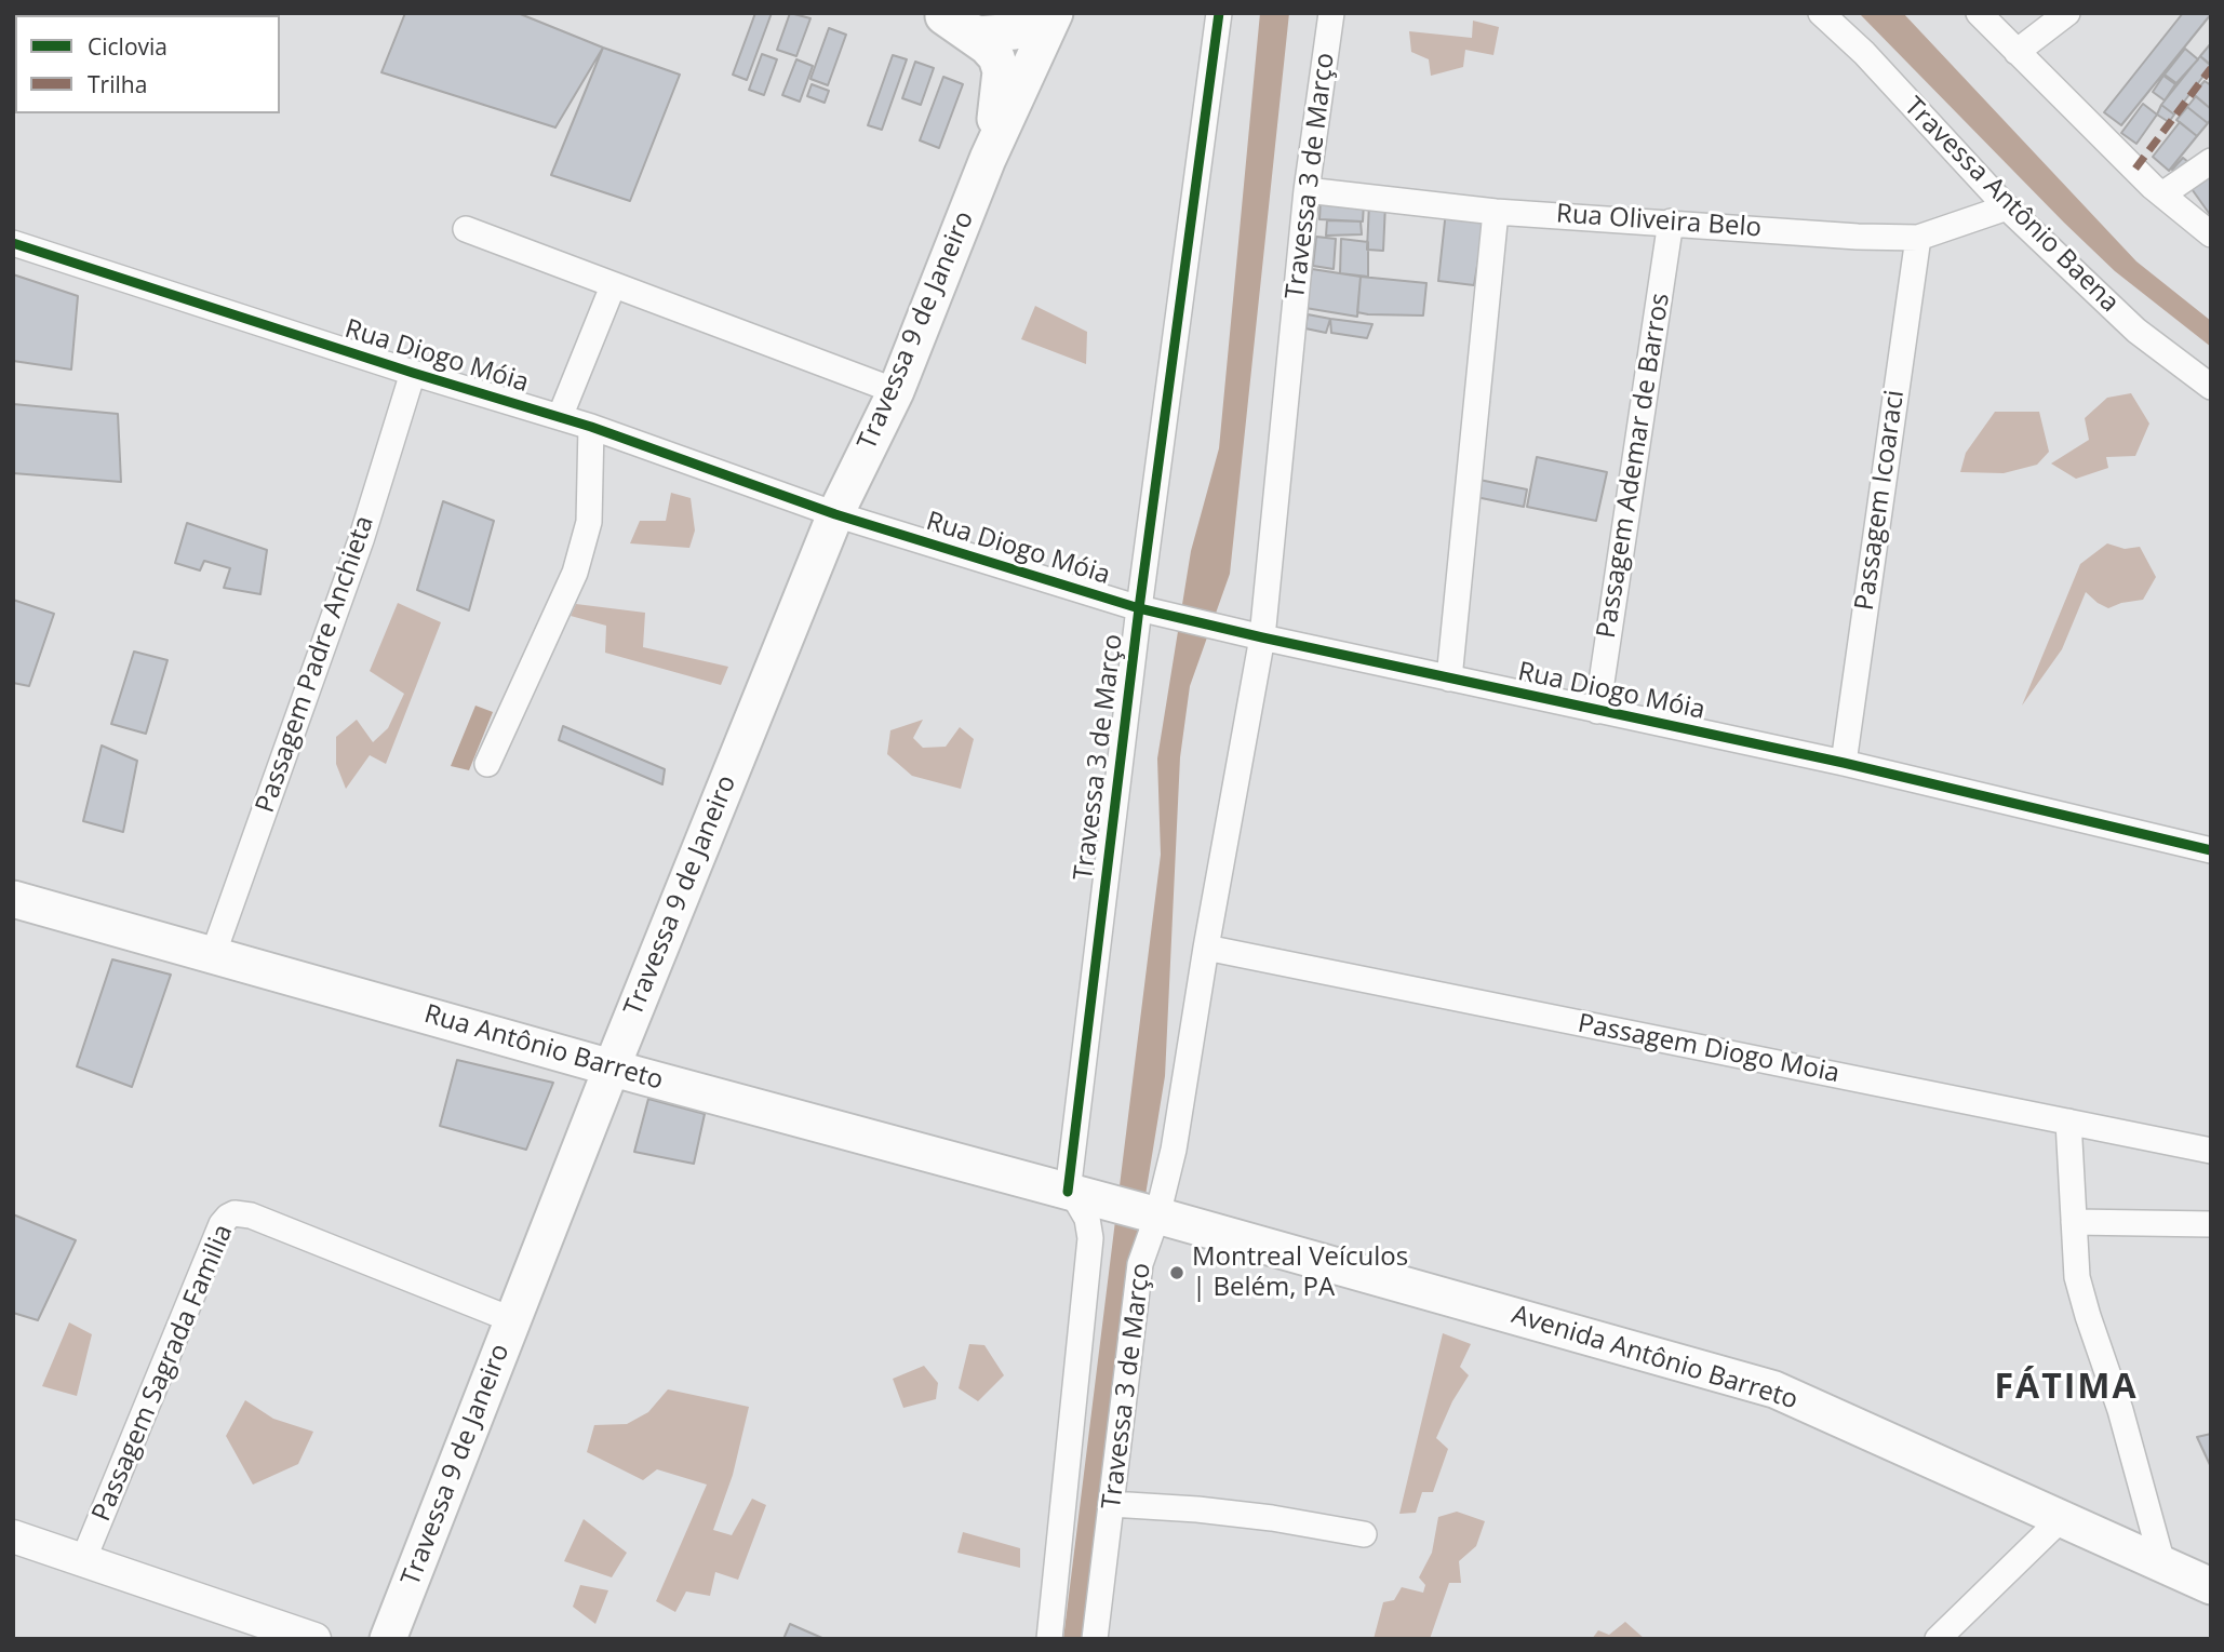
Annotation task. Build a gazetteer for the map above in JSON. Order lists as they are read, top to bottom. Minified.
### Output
{"streets":{"main road":["Travessa 9 de Janeiro","Rua Antônio Barreto","Avenida Antônio Barreto"],"street":["Travessa 3 de Março","Travessa Antônio Baena","Rua Oliveira Belo","Rua Diogo Móia","Passagem Ademar de Barros","Passagem Icoaraci","Passagem Padre Anchieta","Passagem Diogo Moia","Passagem Sagrada Familia"]},"crossings":[["Travessa 3 de Março","Rua Oliveira Belo"],["Travessa 3 de Março","Rua Diogo Móia"],["Travessa 3 de Março","Rua Antônio Barreto"],["Travessa 3 de Março","Passagem Diogo Moia"],["Travessa 3 de Março","Avenida Antônio Barreto"],["Travessa Antônio Baena","Rua Oliveira Belo"],["Rua Oliveira Belo","Passagem Ademar de Barros"],["Rua Oliveira Belo","Passagem Icoaraci"],["Travessa 9 de Janeiro","Rua Diogo Móia"],["Travessa 9 de Janeiro","Rua Antônio Barreto"],["Travessa 9 de Janeiro","Passagem Sagrada Familia"],["Rua Diogo Móia","Passagem Ademar de Barros"],["Rua Diogo Móia","Passagem Icoaraci"],["Rua Diogo Móia","Passagem Padre Anchieta"],["Passagem Padre Anchieta","Rua Antônio Barreto"],["Rua Antônio Barreto","Avenida Antônio Barreto"]],"districts":["FÁTIMA"],"places":["Montreal Veículos | Belém, PA"],"legend":["Ciclovia","Trilha"]}
